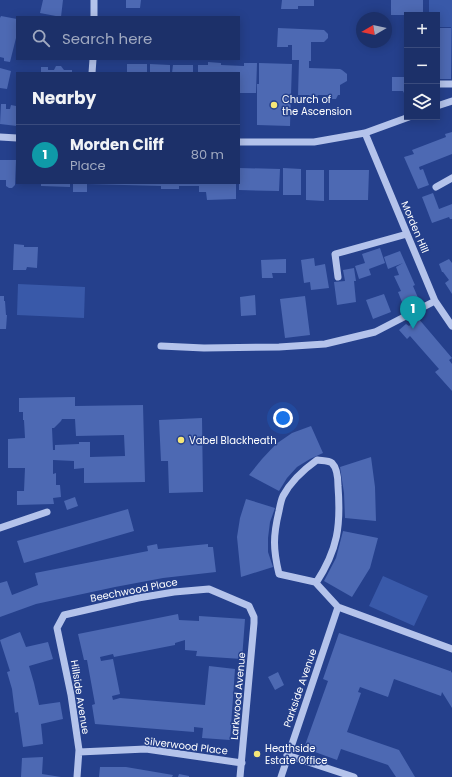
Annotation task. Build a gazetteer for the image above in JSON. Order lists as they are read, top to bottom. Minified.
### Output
{"streets":{"street":["Morden Hill","Beechwood Place","Parkside Avenue","Larkwood Avenue","Hillside Avenue","Silverwood Place"]},"crossings":[["Beechwood Place","Larkwood Avenue"],["Beechwood Place","Hillside Avenue"],["Larkwood Avenue","Silverwood Place"],["Hillside Avenue","Silverwood Place"]],"places":["Church of the Ascension","Vabel Blackheath","Heathside Estate Office"],"north":"left","page":{"map_buttons":["+","−"],"search":"Search here","heading":"Nearby","list":[{"mark":"1","name":"Morden Cliff","note":"Place","value":"80 m"}],"pins":"1"}}
